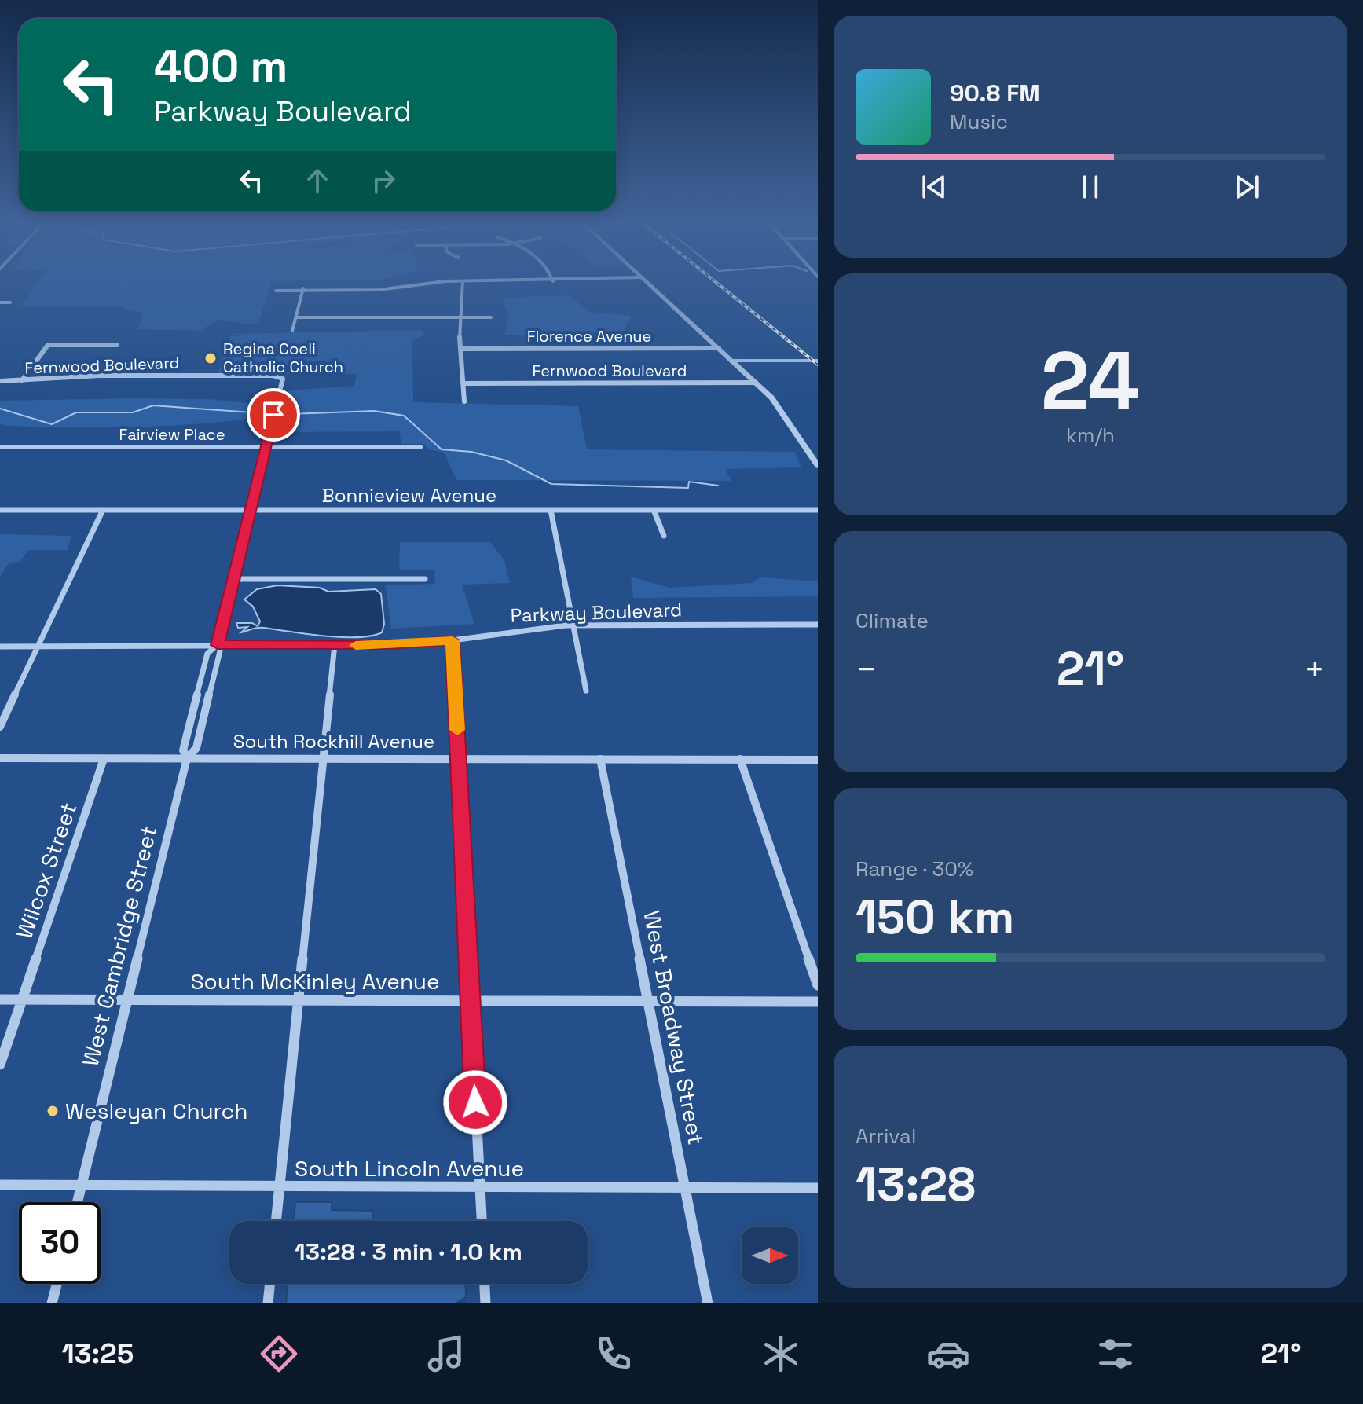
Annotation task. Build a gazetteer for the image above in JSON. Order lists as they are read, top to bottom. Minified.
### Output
{"streets":{"street":["Florence Avenue","Fernwood Boulevard","Fairview Place","Bonnieview Avenue","Parkway Boulevard","South Rockhill Avenue","Wilcox Street","West Cambridge Street","South McKinley Avenue","West Broadway Street","South Lincoln Avenue"]},"crossings":[["Fernwood Boulevard","West Cambridge Street"],["Fairview Place","West Cambridge Street"],["Bonnieview Avenue","West Cambridge Street"],["Parkway Boulevard","West Cambridge Street"],["South Rockhill Avenue","Wilcox Street"],["South Rockhill Avenue","West Cambridge Street"],["South Rockhill Avenue","West Broadway Street"],["Wilcox Street","South McKinley Avenue"],["West Cambridge Street","South McKinley Avenue"],["West Cambridge Street","South Lincoln Avenue"],["South McKinley Avenue","West Broadway Street"],["West Broadway Street","South Lincoln Avenue"]],"places":["Regina Coeli Catholic Church","Wesleyan Church"],"north":"right","page":{"turn":["400 m","Parkway Boulevard"],"song":["90.8 FM","Music"],"tile":[["24","km/h"],"Climate",["Range · 30%","150 km"],["Arrival","13:28"]],"heat":["−","21°","+"],"limit":"30","trip":"13:28 · 3 min · 1.0 km","tabs":["13:25","21°"]}}
